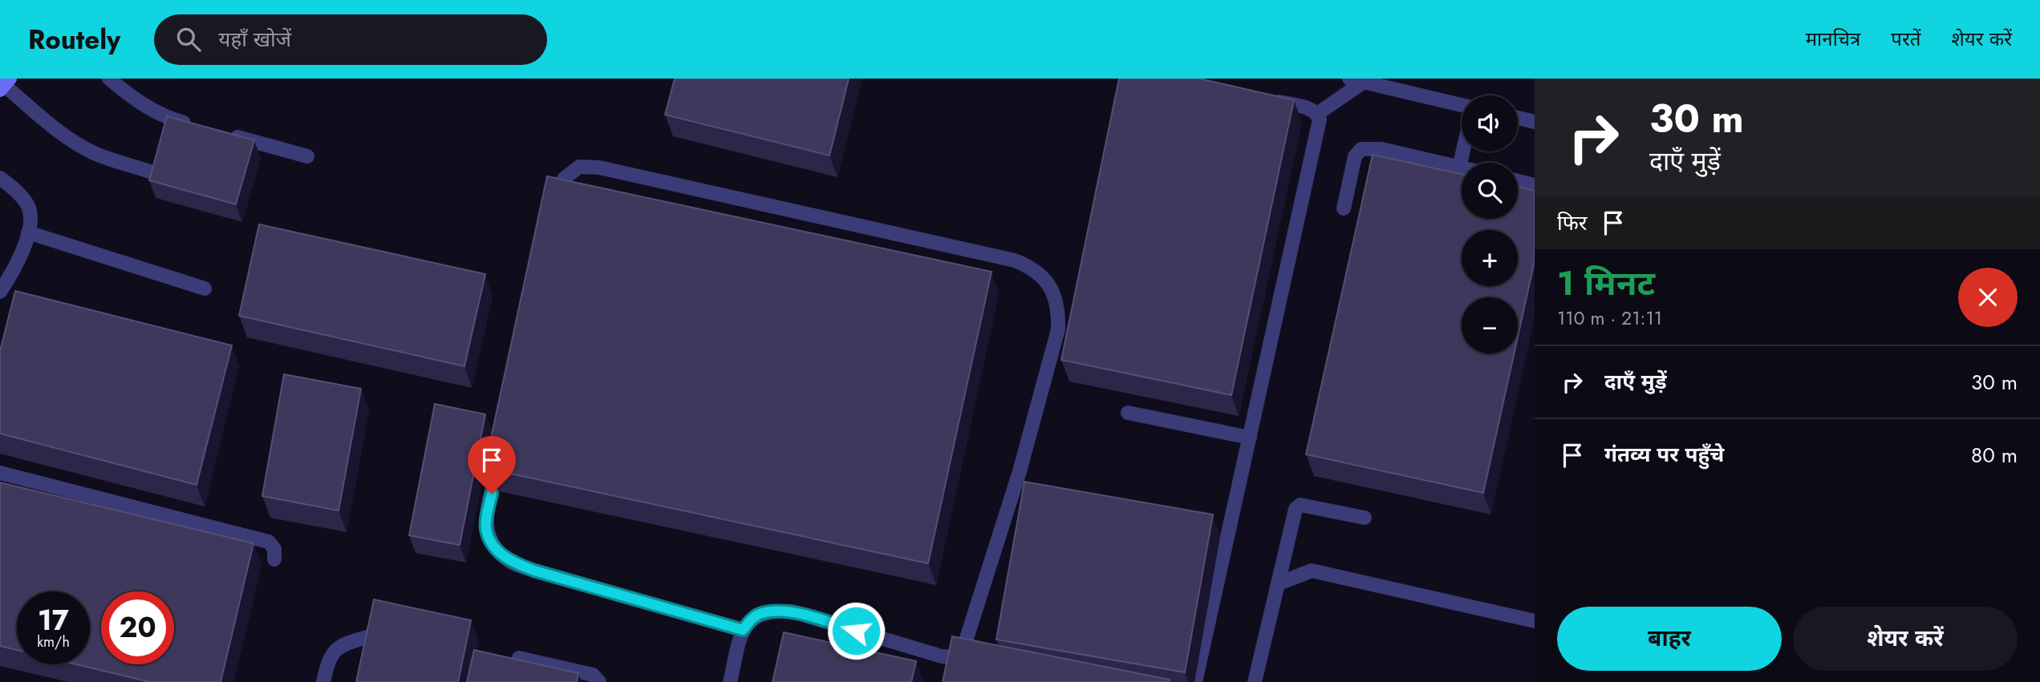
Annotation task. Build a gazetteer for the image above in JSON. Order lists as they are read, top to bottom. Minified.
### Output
{"page":{"header":"Routely","search":"यहाँ खोजें","nav":["मानचित्र","परतें","शेयर करें"],"turn":["30 m","दाएँ मुड़ें"],"map_buttons":["+","−"],"then":"फिर","heading":["1 मिनट","110 m · 21:11"],"list":[{"name":"दाएँ मुड़ें","value":"30 m"},{"name":"गंतव्य पर पहुँचे","value":"80 m"}],"speed":"17 km/h","limit":"20","buttons":["बाहर","शेयर करें"]}}
